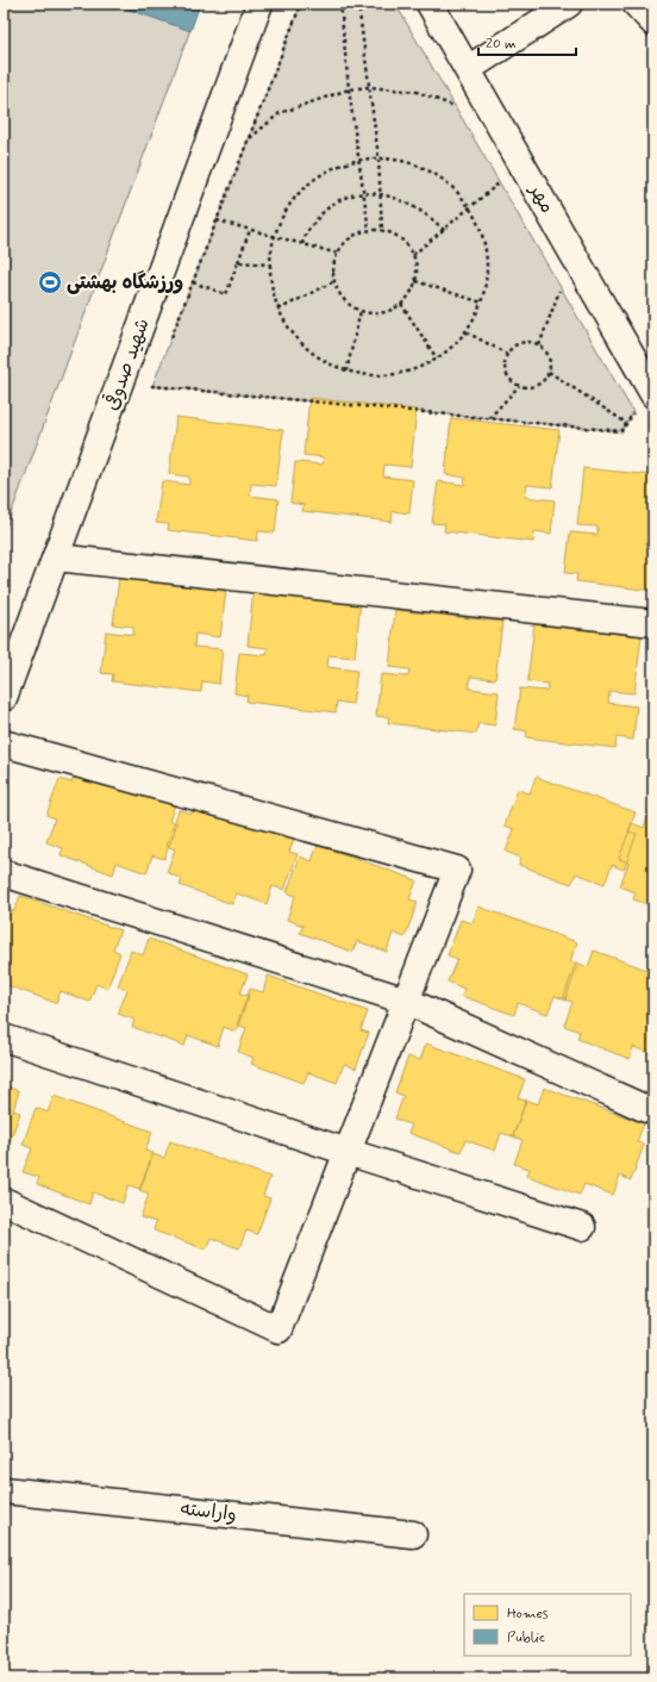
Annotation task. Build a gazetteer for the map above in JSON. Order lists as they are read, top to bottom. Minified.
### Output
{"streets":{"street":["مهر","شهید صدوقی","واراسته"]},"places":{"sports":["ورزشگاه بهشتی"]},"legend":["Homes","Public"],"scale_bar":"20 m"}
